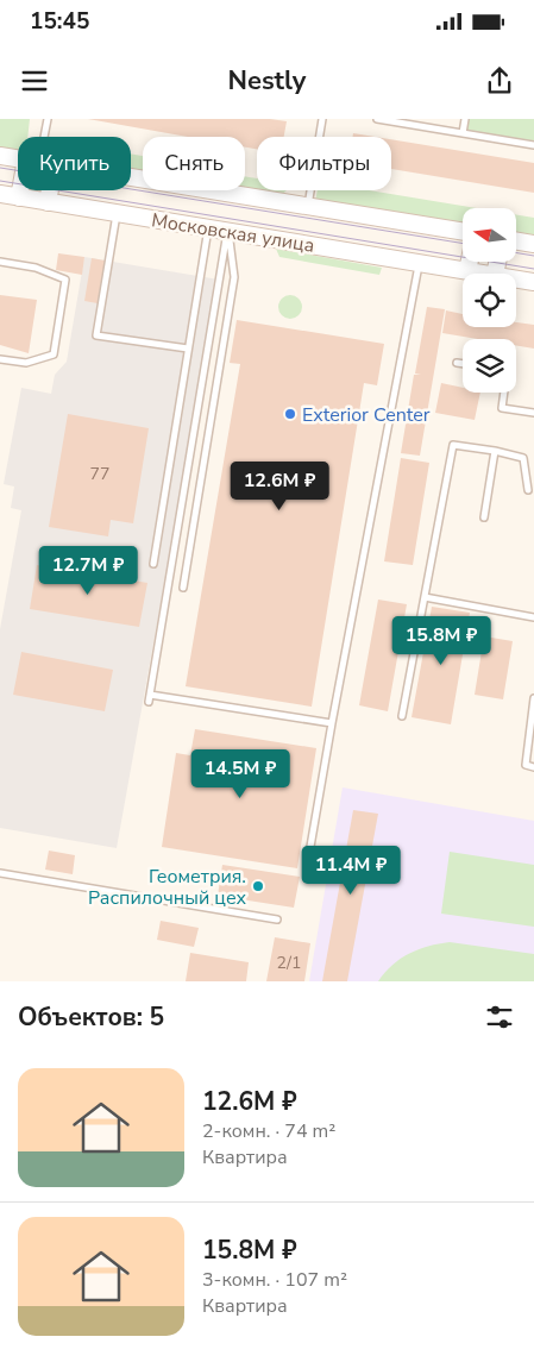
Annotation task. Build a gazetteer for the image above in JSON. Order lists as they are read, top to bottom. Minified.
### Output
{"streets":{"street":["Московская улица"]},"places":["Exterior Center","Геометрия. Распилочный цех"],"house_numbers":["77","2/1"],"north":"left","page":{"status":"15:45","header":"Nestly","chip":["Купить","Снять","Фильтры"],"price":["12.6M ₽","12.7M ₽","15.8M ₽","14.5M ₽","11.4M ₽"],"heading":"Объектов: 5","list":[{"name":"12.6M ₽","note":"2-комн. · 74 m² · Квартира"},{"name":"15.8M ₽","note":"3-комн. · 107 m² · Квартира"}]}}
